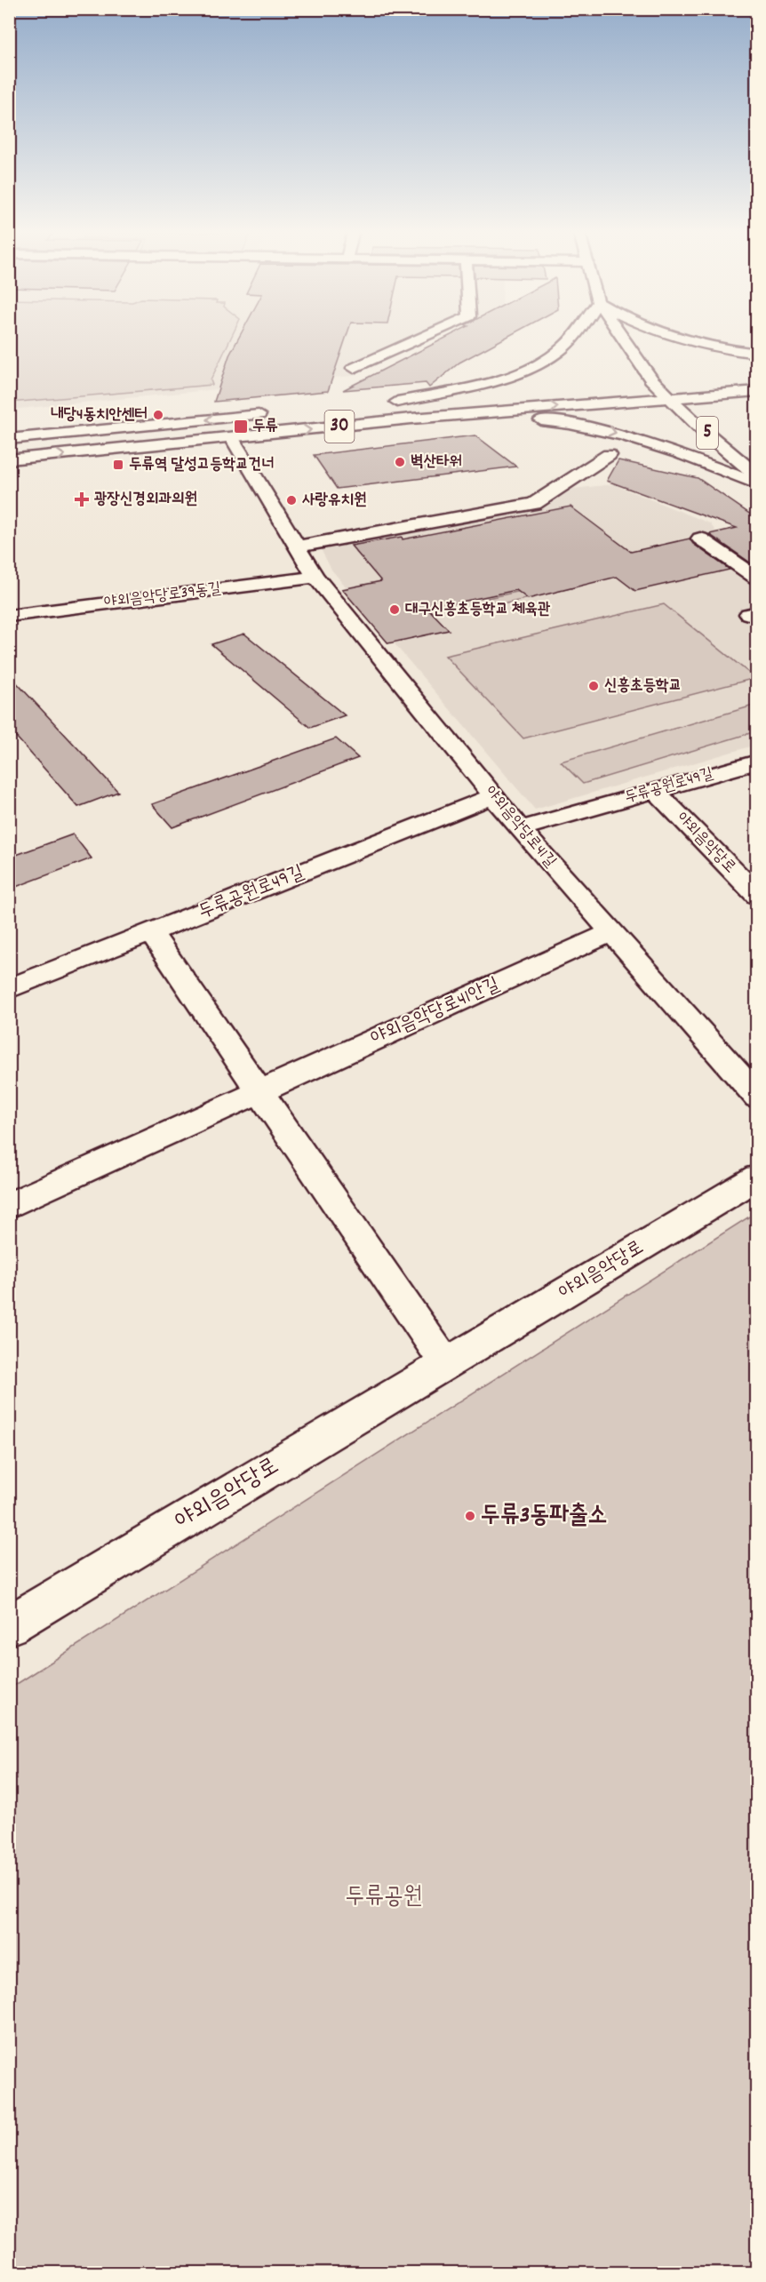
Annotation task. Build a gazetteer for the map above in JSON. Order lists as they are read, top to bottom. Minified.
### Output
{"streets":{"street":["30","5","야외음악당로39동길","두류공원로49길","야외음악당로41길","야외음악당로","야외음악당로41안길"]},"crossings":[["30","5"],["30","야외음악당로41길"],["야외음악당로39동길","야외음악당로41길"],["두류공원로49길","야외음악당로41길"],["두류공원로49길","야외음악당로"],["야외음악당로41길","야외음악당로41안길"]],"parks":["두류공원"],"places":{"other":["내당4동치안센터","벽산타워","사랑유치원","대구신흥초등학교 체육관","신흥초등학교","두류3동파출소"],"transit":["두류","두류역 달성고등학교건너"],"health":["광장신경외과의원"]}}
